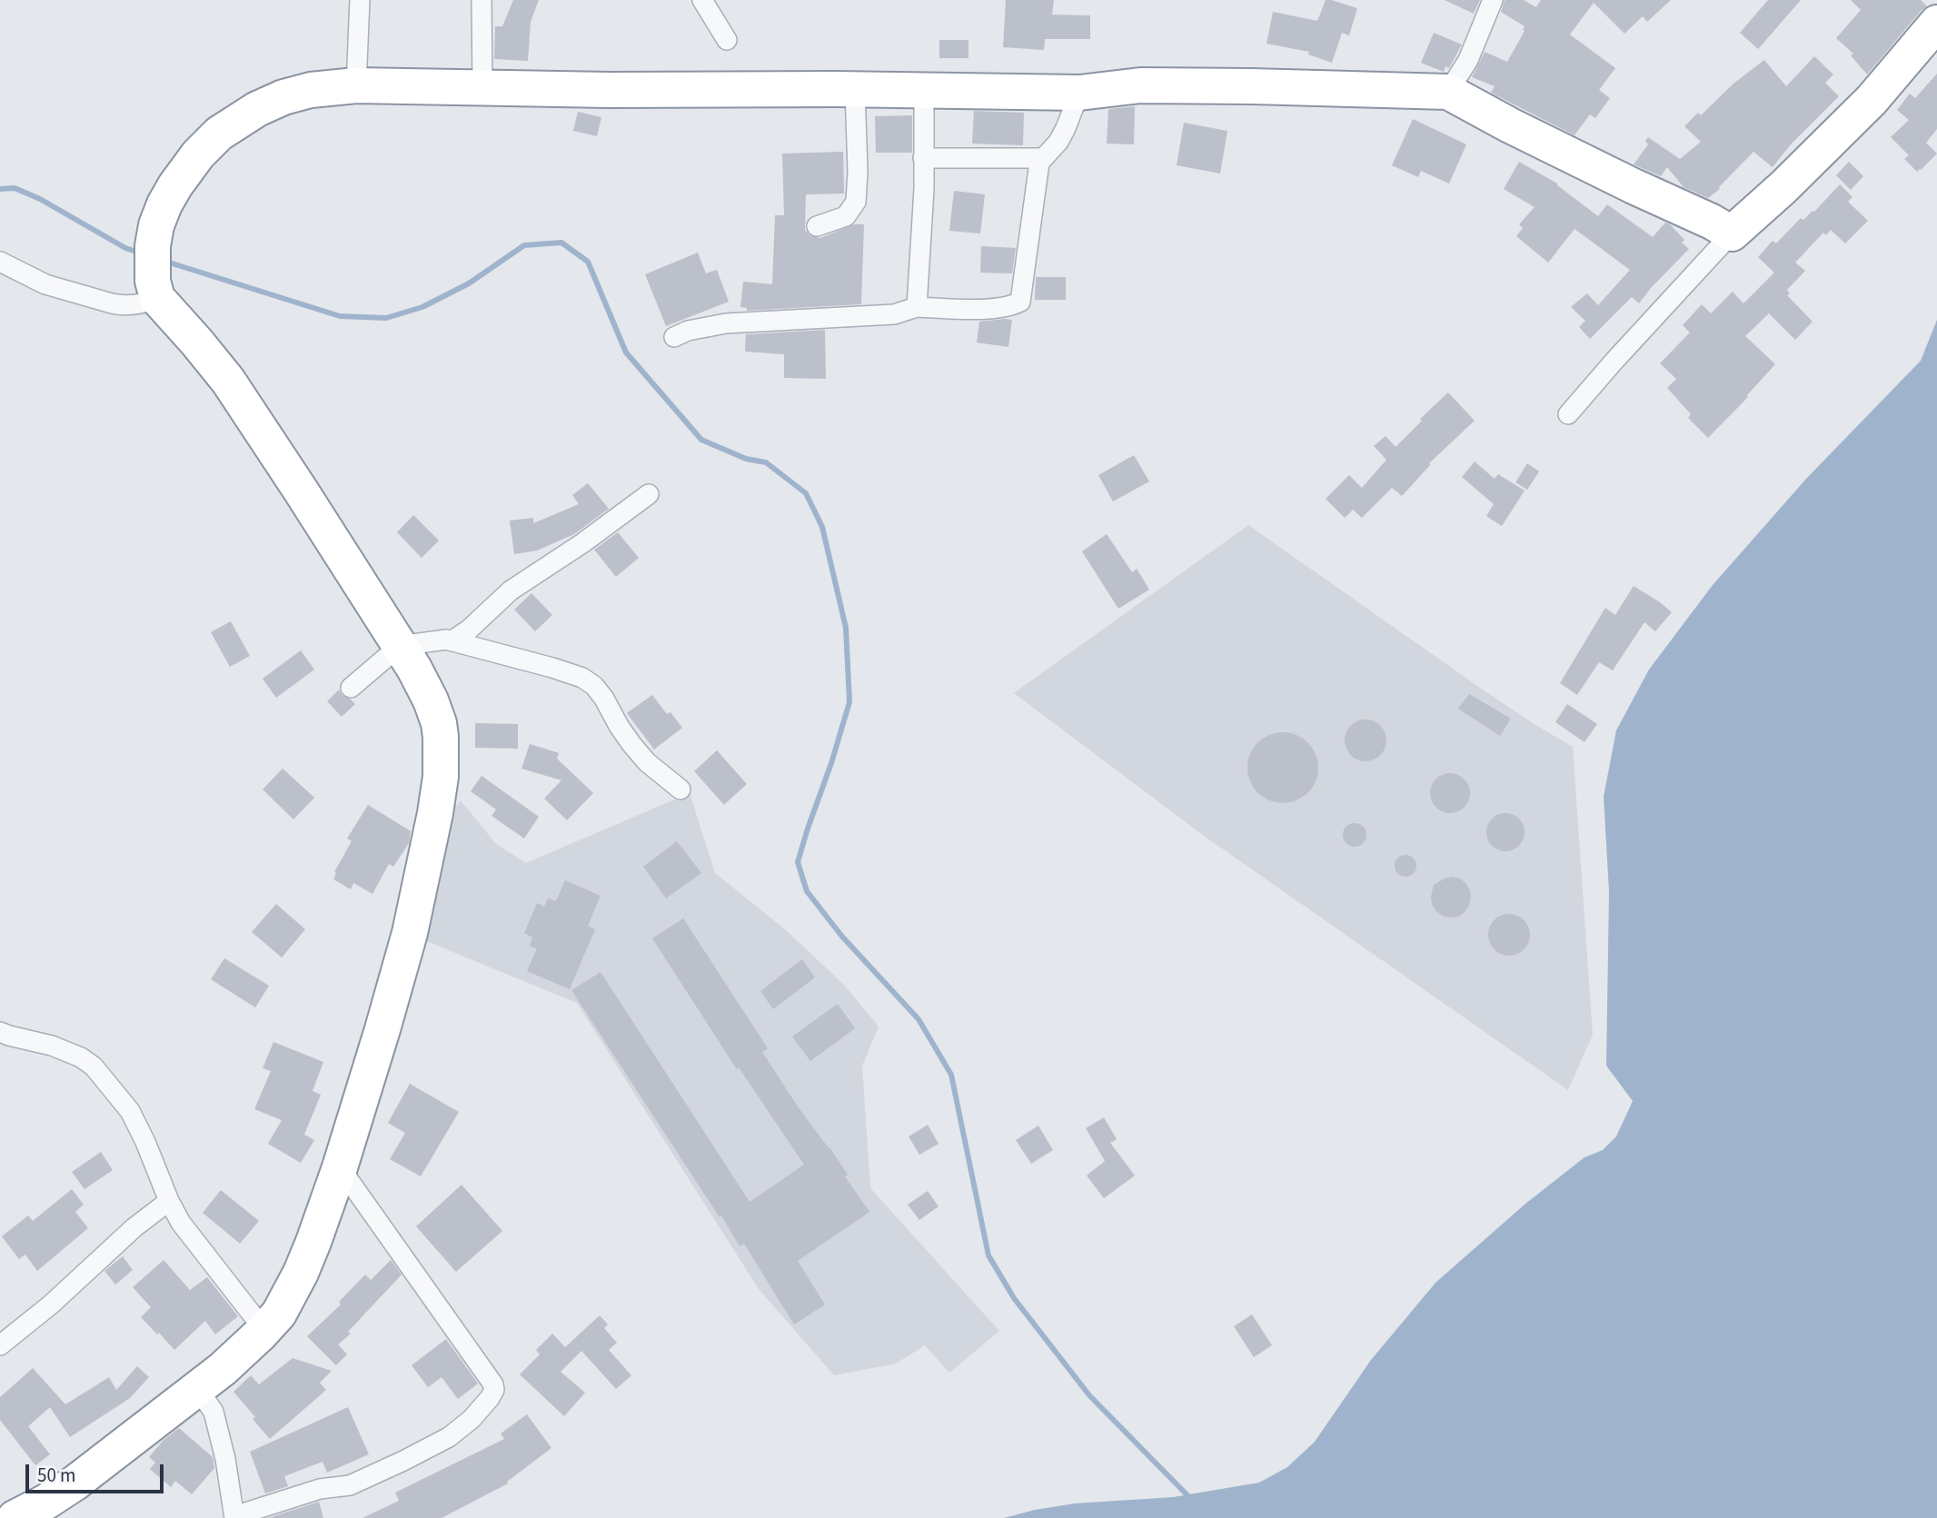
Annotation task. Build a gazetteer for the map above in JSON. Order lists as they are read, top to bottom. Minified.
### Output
{"scale_bar":"50 m"}
